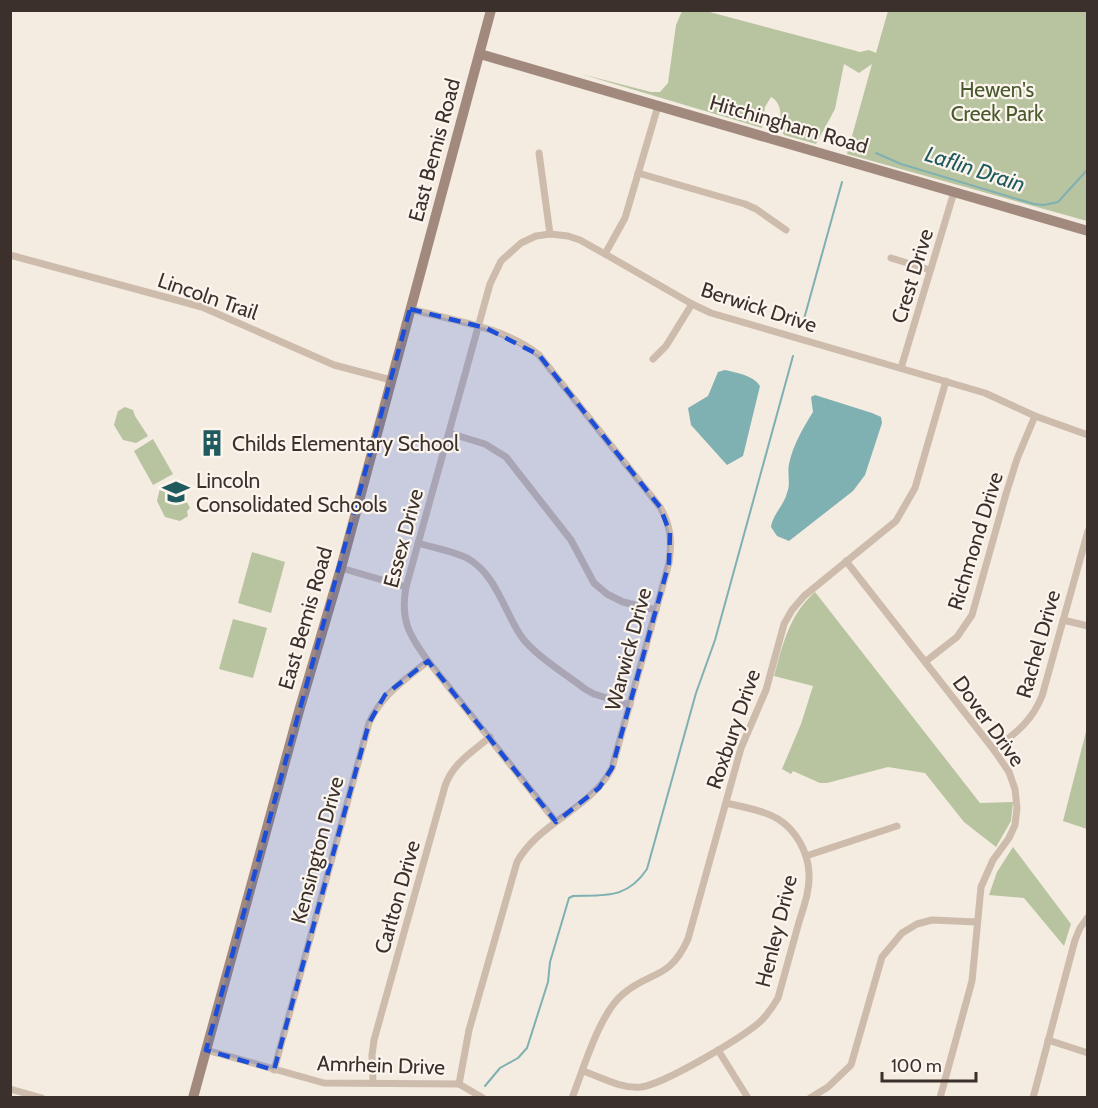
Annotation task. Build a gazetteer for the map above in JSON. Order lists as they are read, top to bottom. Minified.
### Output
{"streets":{"street":["Hitchingham Road","East Bemis Road","Crest Drive","Lincoln Trail","Berwick Drive","Essex Drive","Richmond Drive","Rachel Drive","Warwick Drive","Dover Drive","Roxbury Drive","Kensington Drive","Carlton Drive","Henley Drive","Amrhein Drive"]},"crossings":[["Hitchingham Road","East Bemis Road"],["Hitchingham Road","Crest Drive"],["East Bemis Road","Lincoln Trail"],["East Bemis Road","Warwick Drive"],["East Bemis Road","Amrhein Drive"],["Crest Drive","Berwick Drive"],["Berwick Drive","Essex Drive"],["Berwick Drive","Richmond Drive"],["Berwick Drive","Warwick Drive"],["Berwick Drive","Roxbury Drive"],["Essex Drive","Warwick Drive"],["Essex Drive","Kensington Drive"],["Essex Drive","Carlton Drive"],["Richmond Drive","Dover Drive"],["Rachel Drive","Dover Drive"],["Warwick Drive","Amrhein Drive"],["Dover Drive","Roxbury Drive"],["Roxbury Drive","Henley Drive"],["Kensington Drive","Amrhein Drive"],["Carlton Drive","Amrhein Drive"]],"water":["Laflin Drain"],"parks":["Hewen's Creek Park"],"places":{"building":["Childs Elementary School"],"school or university":["Lincoln Consolidated Schools"]},"scale_bar":"100 m"}
